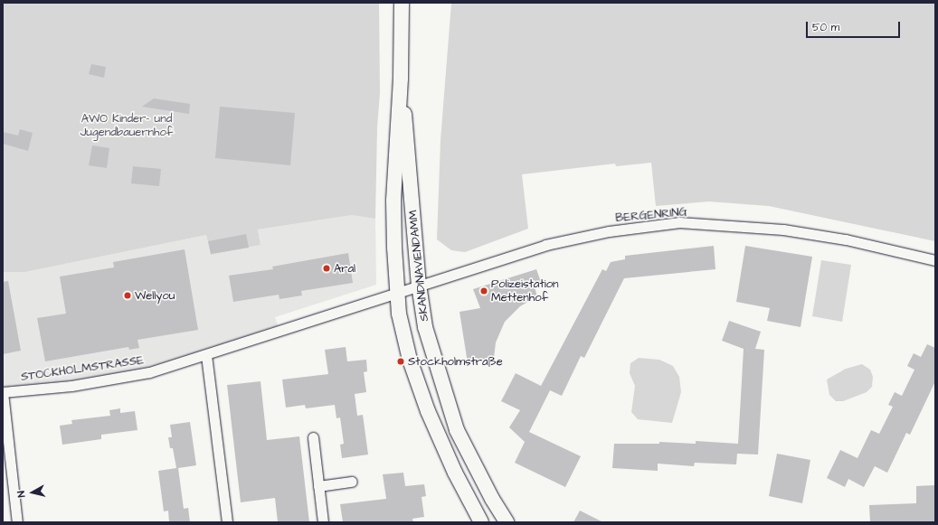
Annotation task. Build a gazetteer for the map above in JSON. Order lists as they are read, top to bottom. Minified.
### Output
{"streets":{"main road":["SKANDINAVIENDAMM"],"street":["BERGENRING","STOCKHOLMSTRASSE"]},"crossings":[["BERGENRING","SKANDINAVIENDAMM"],["BERGENRING","STOCKHOLMSTRASSE"],["SKANDINAVIENDAMM","STOCKHOLMSTRASSE"]],"parks":["AWO Kinder- und Jugendbauernhof"],"places":["Aral","Polizeistation Mettenhof","Wellyou","Stockholmstraße"],"scale_bar":"50 m","north":"left"}
